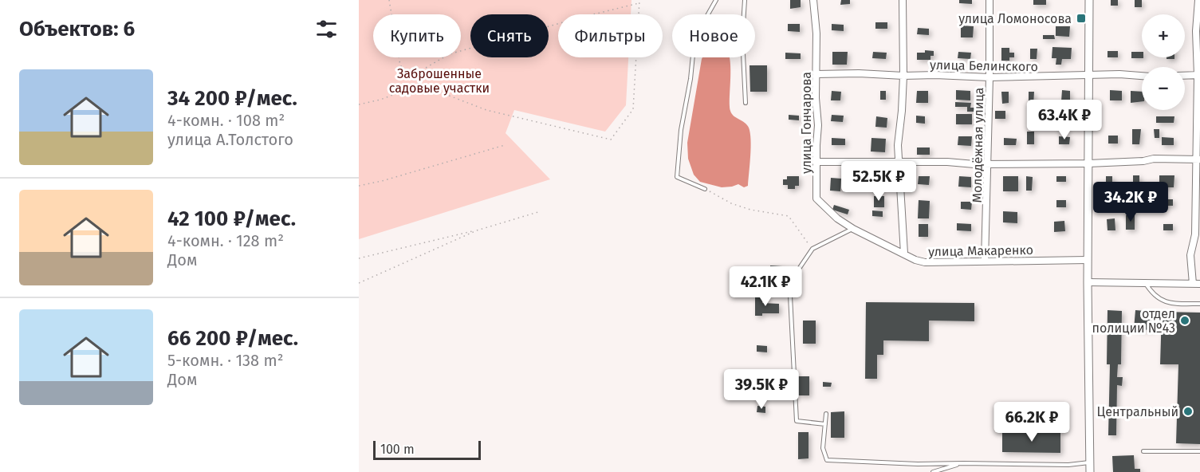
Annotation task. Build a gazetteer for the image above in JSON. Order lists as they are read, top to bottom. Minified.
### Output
{"streets":{"street":["улица Белинского","улица Гончарова","Молодёжная улица","улица Макаренко"]},"crossings":[["улица Белинского","улица Гончарова"],["улица Белинского","Молодёжная улица"],["улица Гончарова","улица Макаренко"],["Молодёжная улица","улица Макаренко"]],"parks":["Заброшенные садовые участки"],"places":{"transit":["улица Ломоносова"],"other":["отдел полиции №43","Центральный"]},"scale_bar":"100 m","page":{"heading":"Объектов: 6","map_buttons":["+","−"],"chip":["Купить","Снять","Фильтры","Новое"],"list":[{"name":"34 200 ₽/мес.","note":"4-комн. · 108 m² · улица А.Толстого"},{"name":"42 100 ₽/мес.","note":"4-комн. · 128 m² · Дом"},{"name":"66 200 ₽/мес.","note":"5-комн. · 138 m² · Дом"}],"price":["63.4K ₽","52.5K ₽","34.2K ₽","42.1K ₽","39.5K ₽","66.2K ₽"],"scale":"100 m"}}
